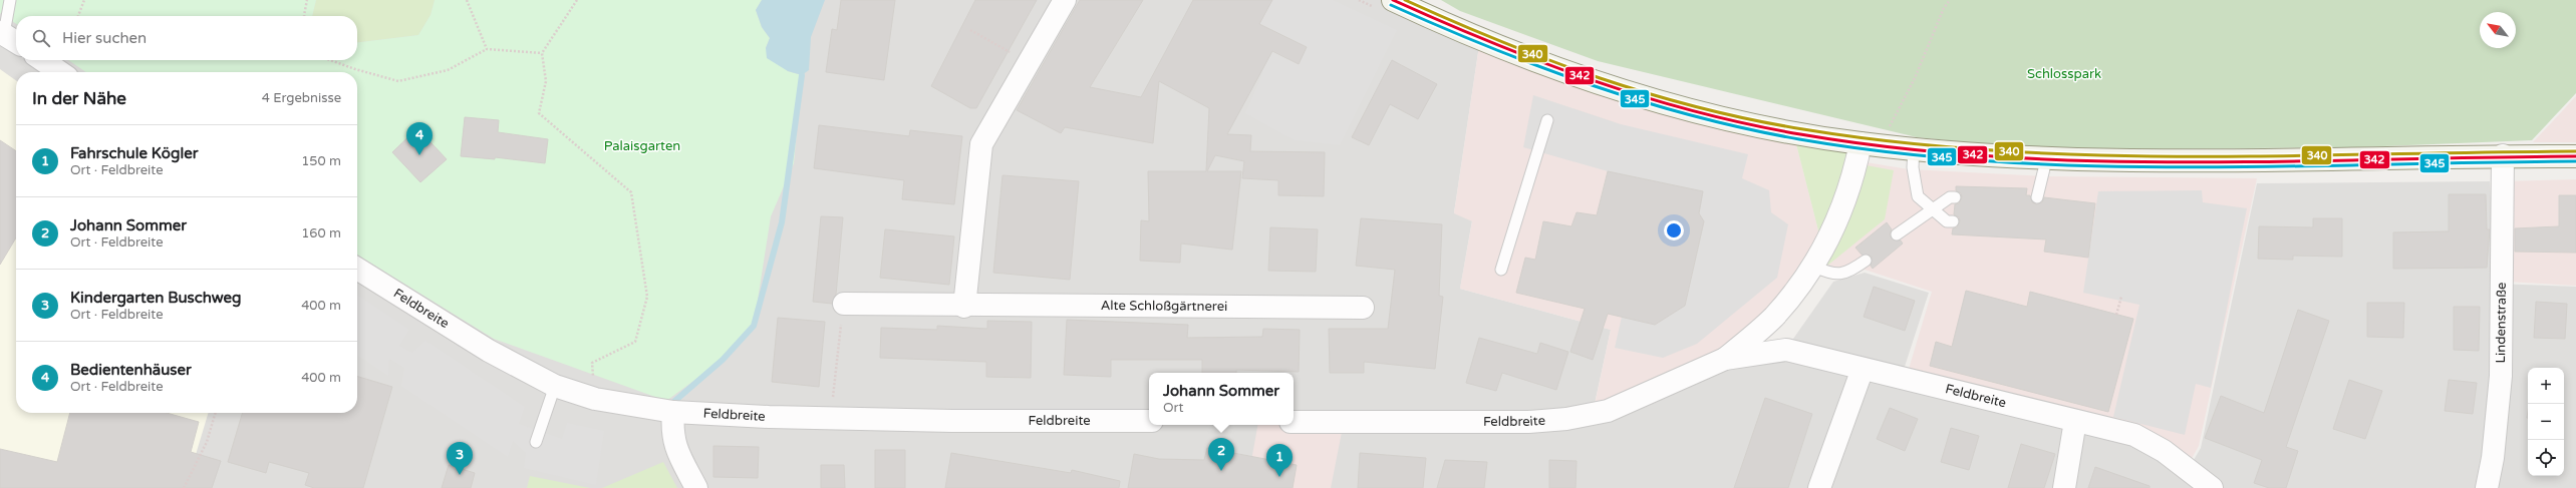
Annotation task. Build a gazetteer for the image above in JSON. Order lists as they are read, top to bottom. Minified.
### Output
{"streets":{"street":["Alte Schloßgärtnerei","Feldbreite","Lindenstraße"]},"parks":["Schlosspark","Palaisgarten"],"lines":["transit line 342","transit line 340","transit line 345"],"north":"top left","page":{"search":"Hier suchen","heading":["In der Nähe","4 Ergebnisse"],"pins":["4","2","3","1"],"list":[{"mark":"1","name":"Fahrschule Kögler","note":"Ort · Feldbreite","value":"150 m"},{"mark":"2","name":"Johann Sommer","note":"Ort · Feldbreite","value":"160 m"},{"mark":"3","name":"Kindergarten Buschweg","note":"Ort · Feldbreite","value":"400 m"},{"mark":"4","name":"Bedientenhäuser","note":"Ort · Feldbreite","value":"400 m"}],"map_buttons":["+","−"],"popup":["Johann Sommer","Ort"]}}
